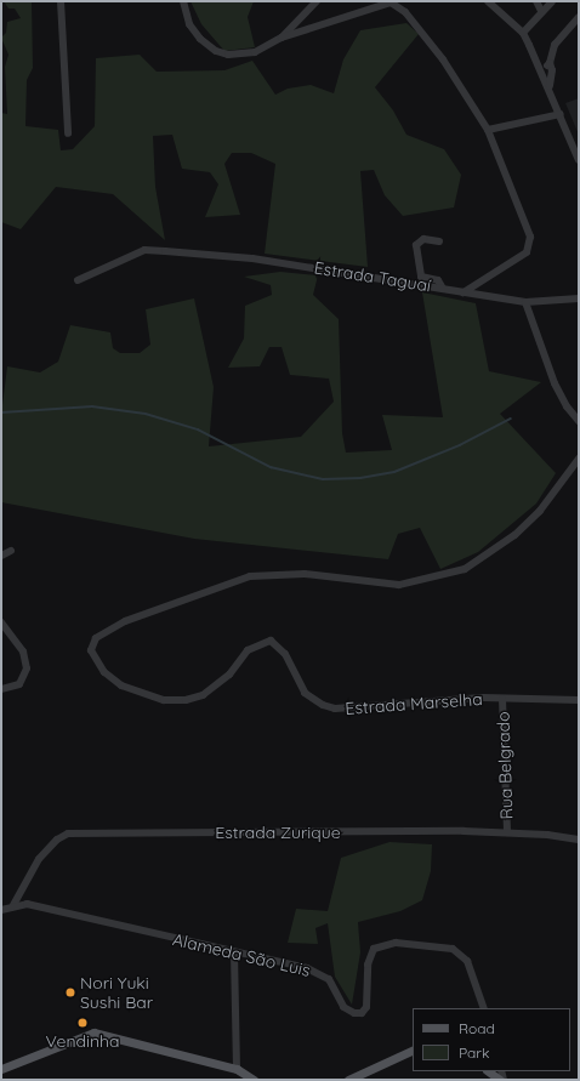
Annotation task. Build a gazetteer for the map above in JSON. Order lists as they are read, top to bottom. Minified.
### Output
{"streets":{"street":["Estrada Taguaí","Estrada Marselha","Rua Belgrado","Estrada Zurique","Alameda São Luis"]},"crossings":[["Estrada Marselha","Rua Belgrado"],["Rua Belgrado","Estrada Zurique"],["Estrada Zurique","Alameda São Luis"]],"places":["Nori Yuki Sushi Bar","Vendinha"],"legend":["Road","Park"]}
